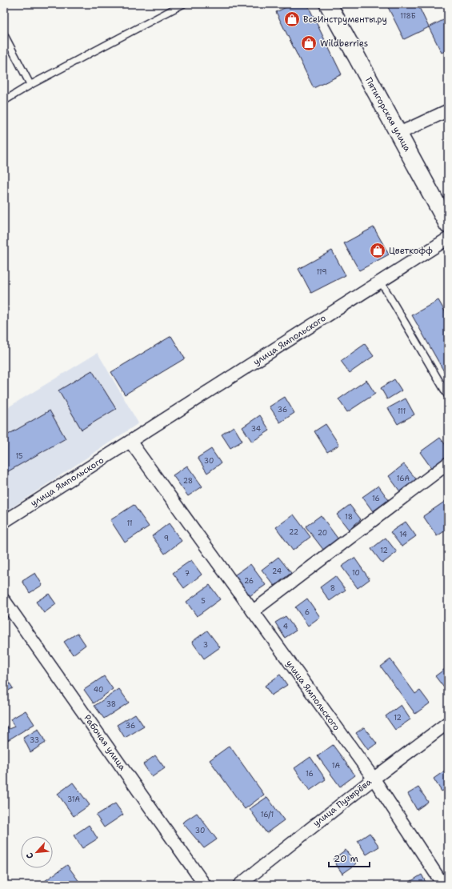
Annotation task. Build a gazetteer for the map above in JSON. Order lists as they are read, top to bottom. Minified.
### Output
{"streets":{"main road":["Пятигорская улица"],"street":["улица Ямпольского","Рабочая улица","улица Пузырёва"]},"crossings":[["улица Ямпольского","улица Пузырёва"]],"places":{"shop":["ВсеИнструменты.ру","Wildberries","Цветкофф"]},"house_numbers":["118Б","119","36","111","34","15","30","16А","28","16","18","11","22","20","14","9","12","24","10","7","26","8","5","6","4","3","40","38","12","36","33","1А","16","31А","16/1","30"],"scale_bar":"20 m","north":"bottom left"}
